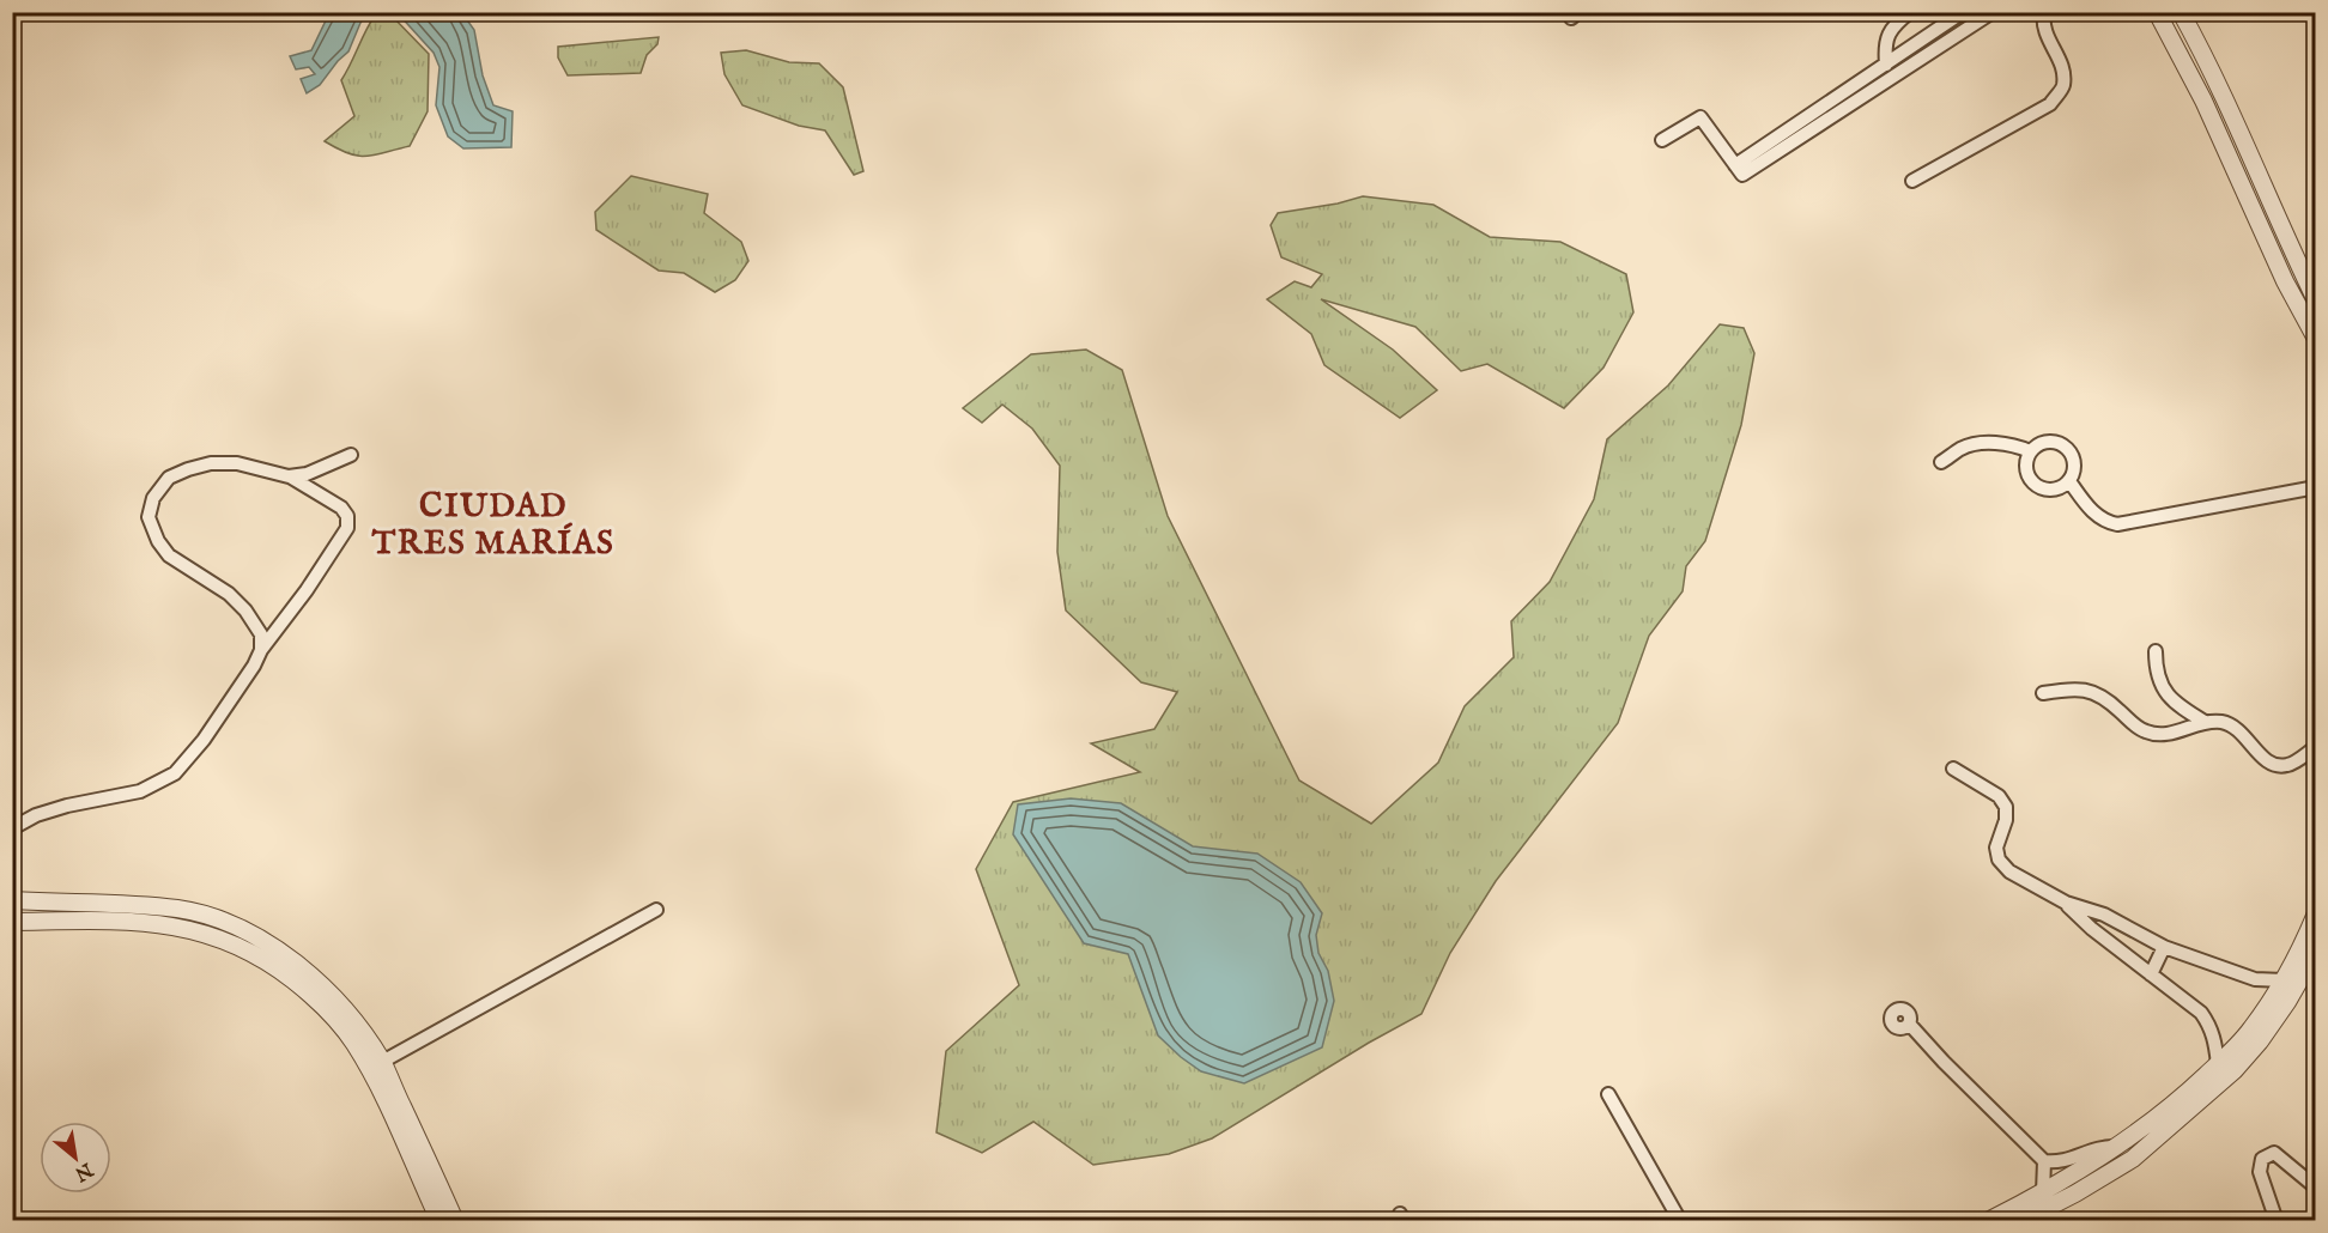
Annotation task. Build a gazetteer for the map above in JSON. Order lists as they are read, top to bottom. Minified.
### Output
{"districts":["CIUDAD TRES MARÍAS"],"north":"bottom right"}
